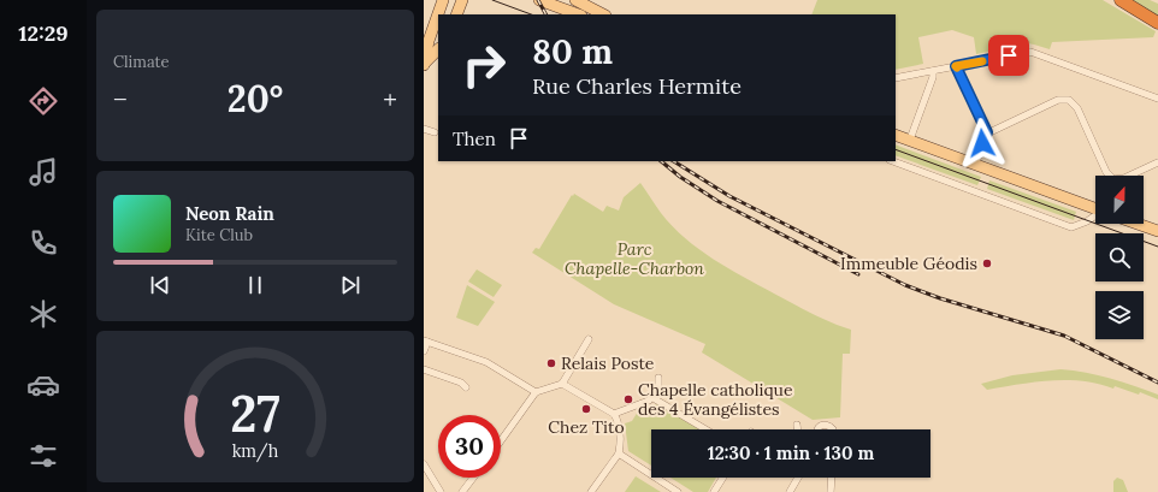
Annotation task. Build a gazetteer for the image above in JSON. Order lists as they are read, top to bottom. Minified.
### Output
{"parks":["Parc Chapelle-Charbon"],"places":["Immeuble Géodis","Relais Poste","Chapelle catholique des 4 Évangélistes","Chez Tito"],"north":"top","page":{"tabs":"12:29","tile":"Climate","turn":["80 m","Rue Charles Hermite"],"heat":["−","20°","+"],"then":"Then","song":["Neon Rain","Kite Club"],"limit":"30","trip":"12:30 · 1 min · 130 m","gauge":["27","km/h"]}}
